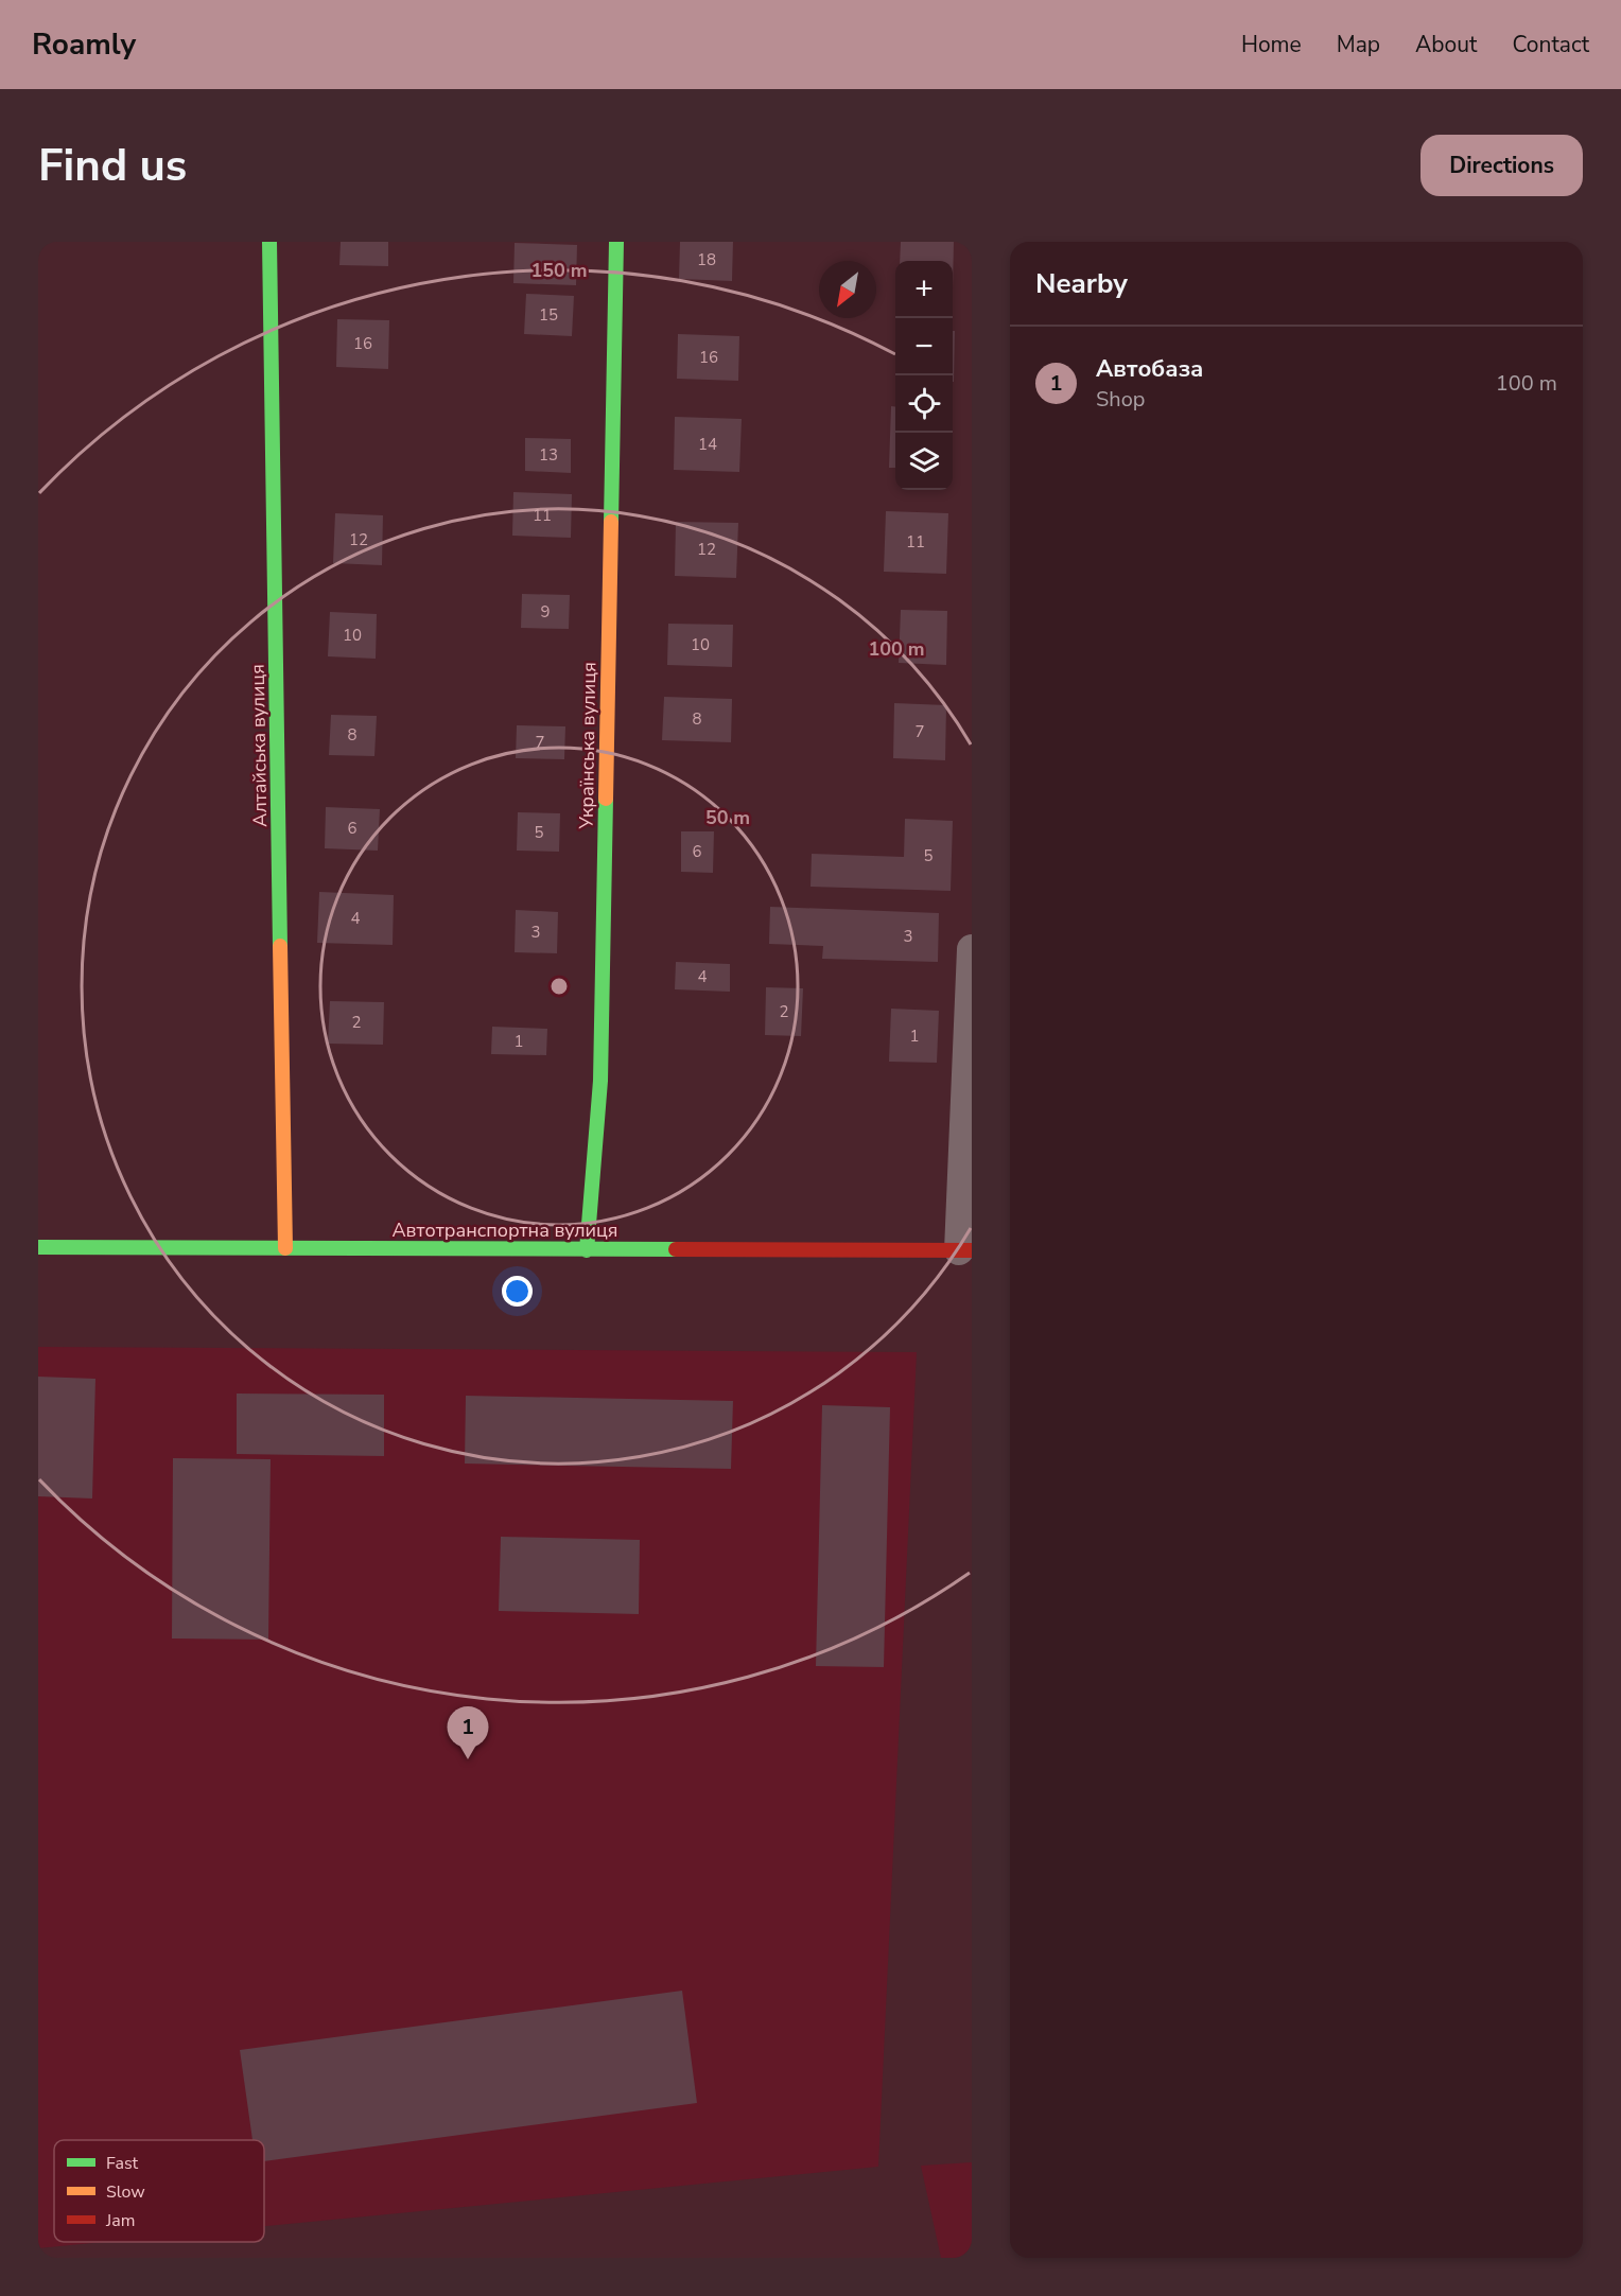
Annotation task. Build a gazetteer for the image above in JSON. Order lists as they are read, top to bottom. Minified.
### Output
{"streets":{"street":["Алтайська вулиця","Українська вулиця","Автотранспортна вулиця"]},"crossings":[["Алтайська вулиця","Автотранспортна вулиця"],["Українська вулиця","Автотранспортна вулиця"]],"house_numbers":["18","15","16","16","14","13","11","12","11","12","9","10","10","8","7","8","7","6","5","6","5","4","3","3","4","2","2","1","1"],"legend":["Fast","Slow","Jam"],"north":"bottom left","page":{"header":"Roamly","nav":["Home","Map","About","Contact"],"buttons":"Directions","title":"Find us","heading":"Nearby","map_buttons":["+","−"],"list":[{"mark":"1","name":"Автобаза","note":"Shop","value":"100 m"}],"pins":"1"},"rings":["150 m","100 m","50 m"]}
